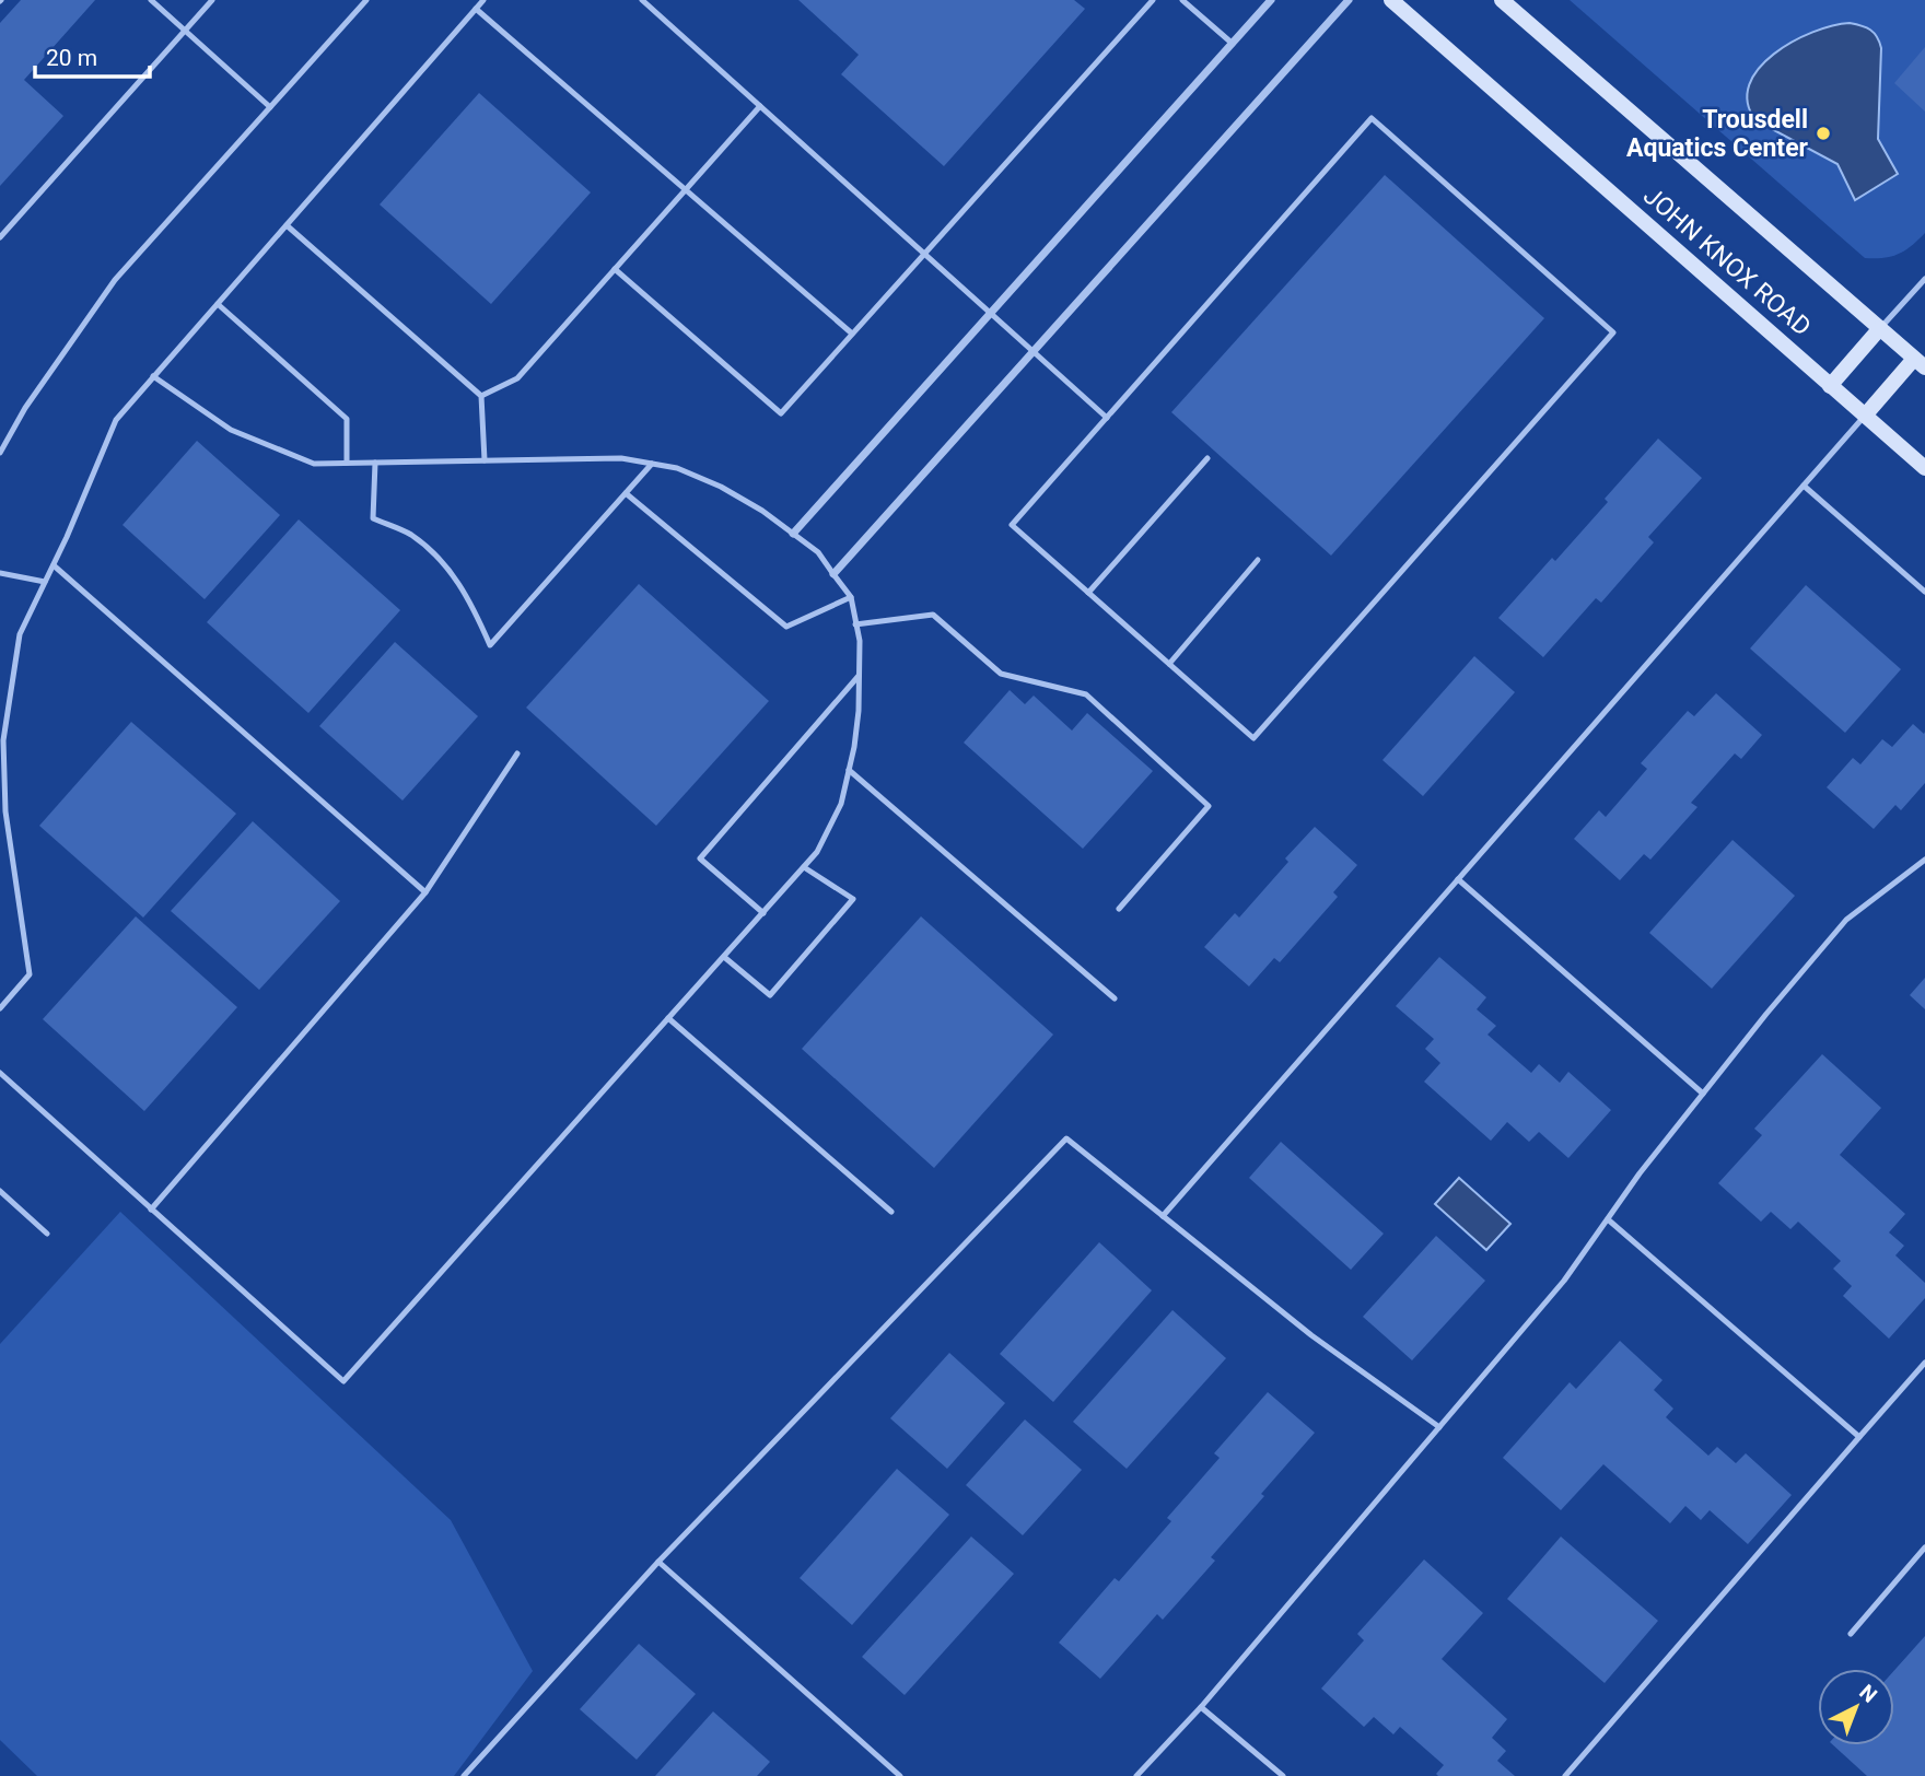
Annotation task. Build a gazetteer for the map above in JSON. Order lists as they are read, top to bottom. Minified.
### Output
{"streets":{"main road":["JOHN KNOX ROAD"]},"places":["Trousdell Aquatics Center"],"scale_bar":"20 m","north":"top right"}
